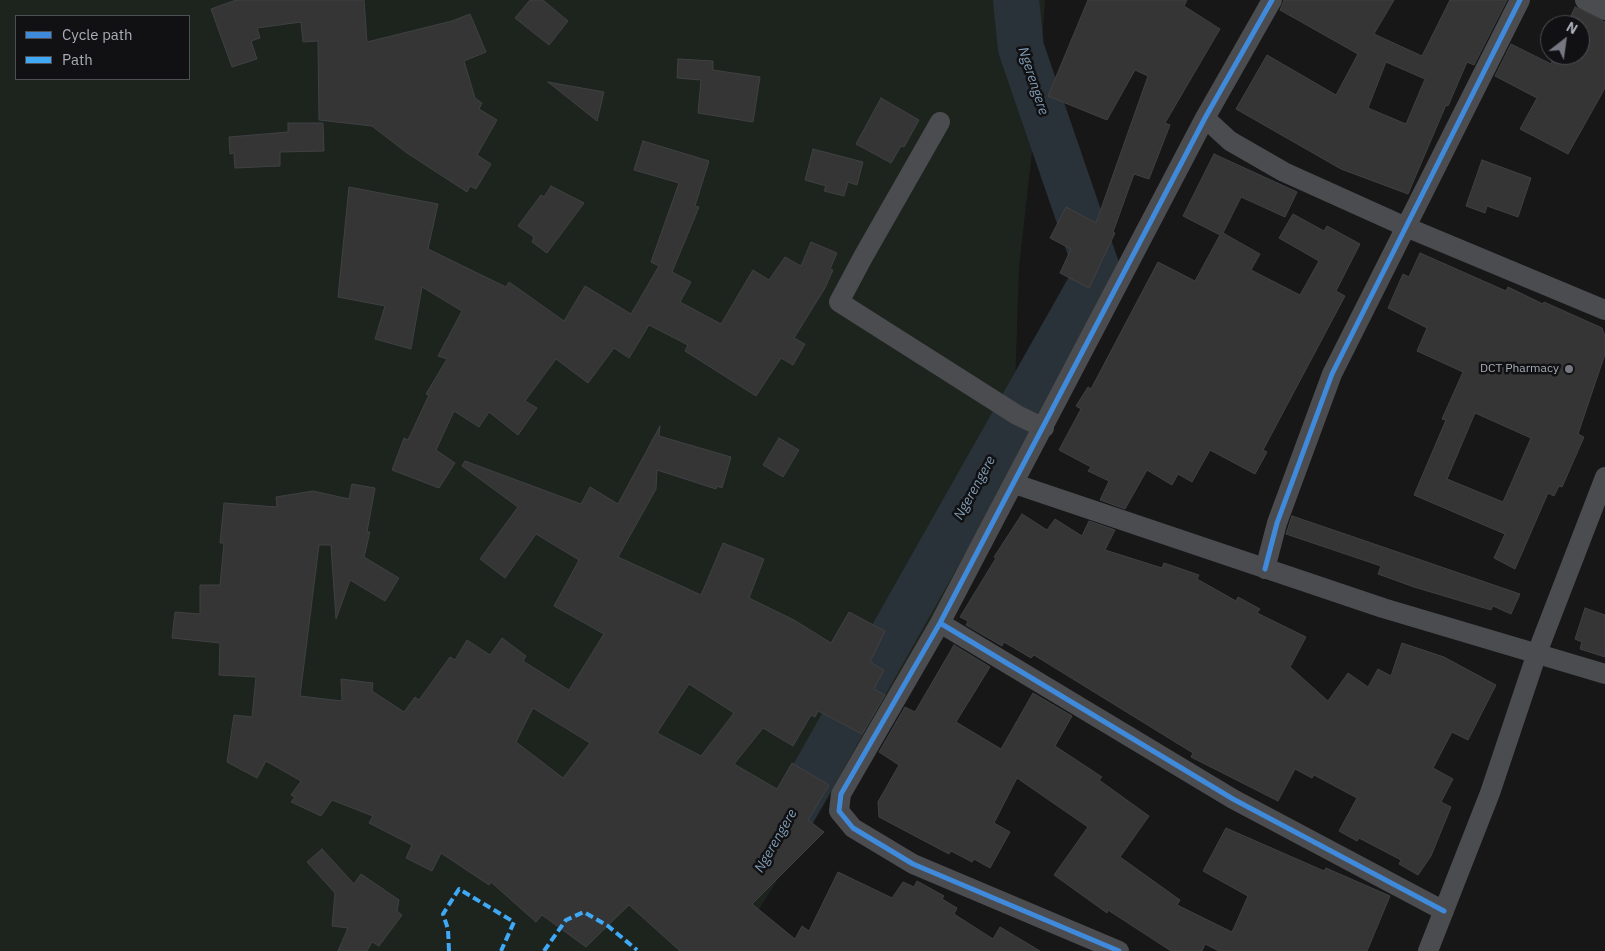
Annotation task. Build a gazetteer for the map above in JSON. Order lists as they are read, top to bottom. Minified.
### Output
{"water":["Ngerengere"],"places":["DCT Pharmacy"],"legend":["Cycle path","Path"],"north":"top right"}
